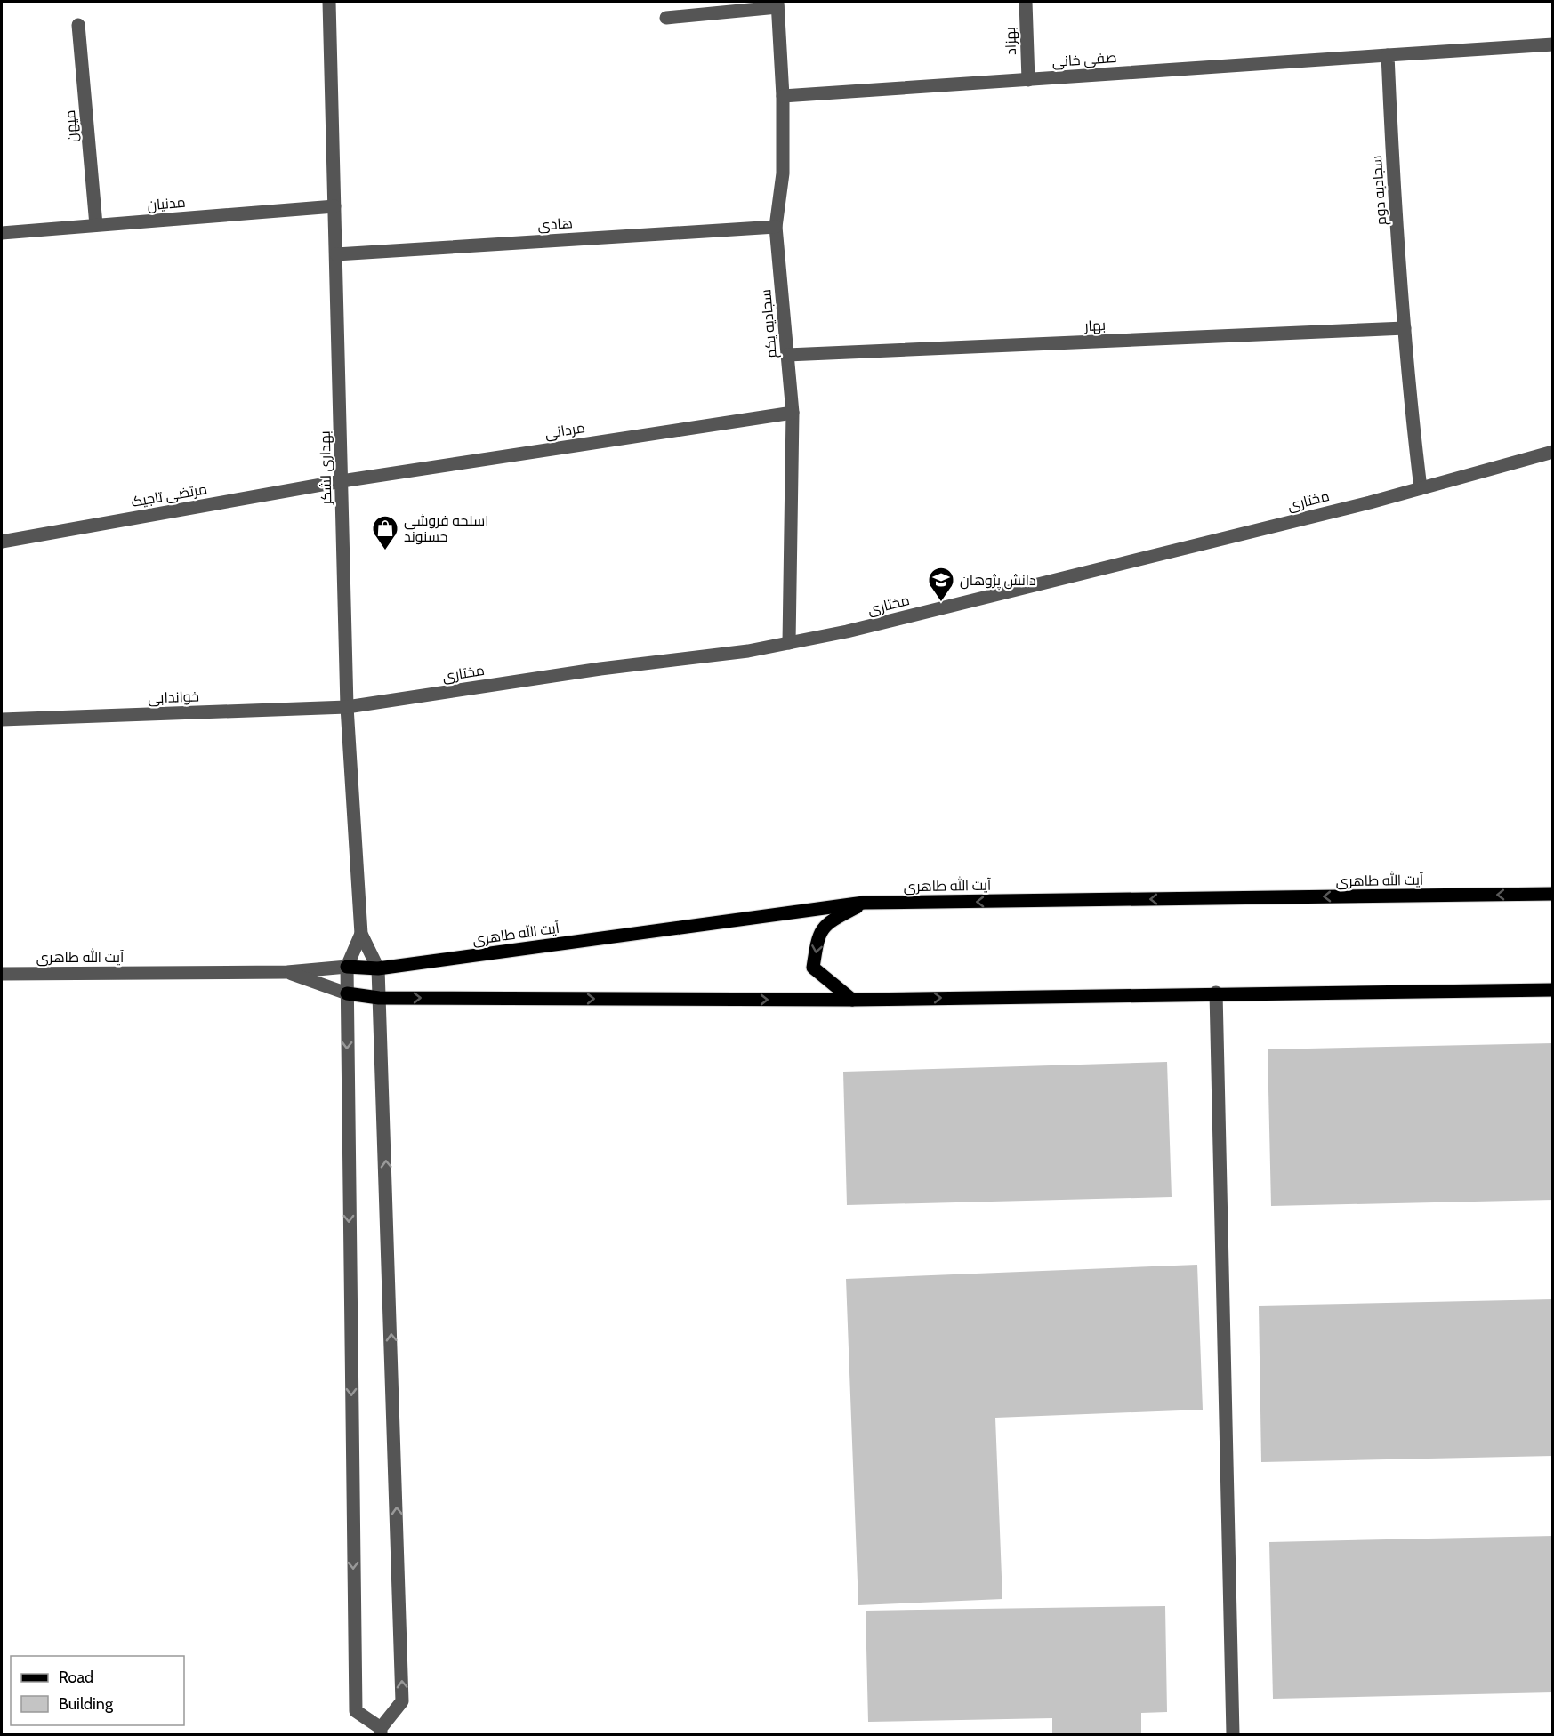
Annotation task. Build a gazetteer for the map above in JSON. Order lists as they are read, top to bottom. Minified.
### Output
{"streets":{"main road":["آیت الله طاهری"],"street":["بهزاد","صفی خانی","میهن","سجادیه دوم","مدنیان","هادی","سجادیه یکم","بهار","مردانی","بهداری لشکر","مرتضی تاجیک","مختاری","خواندابی"]},"crossings":[["بهزاد","صفی خانی"],["صفی خانی","سجادیه دوم"],["صفی خانی","سجادیه یکم"],["میهن","مدنیان"],["سجادیه دوم","بهار"],["سجادیه دوم","مختاری"],["مدنیان","بهداری لشکر"],["هادی","سجادیه یکم"],["هادی","بهداری لشکر"],["سجادیه یکم","بهار"],["سجادیه یکم","مردانی"],["سجادیه یکم","مختاری"],["مردانی","بهداری لشکر"],["مردانی","مرتضی تاجیک"],["بهداری لشکر","مرتضی تاجیک"],["بهداری لشکر","مختاری"],["بهداری لشکر","خواندابی"],["بهداری لشکر","آیت الله طاهری"],["مختاری","خواندابی"]],"places":{"shop":["اسلحه فروشی حسنوند"],"school or university":["دانش پژوهان"]},"legend":["Road","Building"]}
